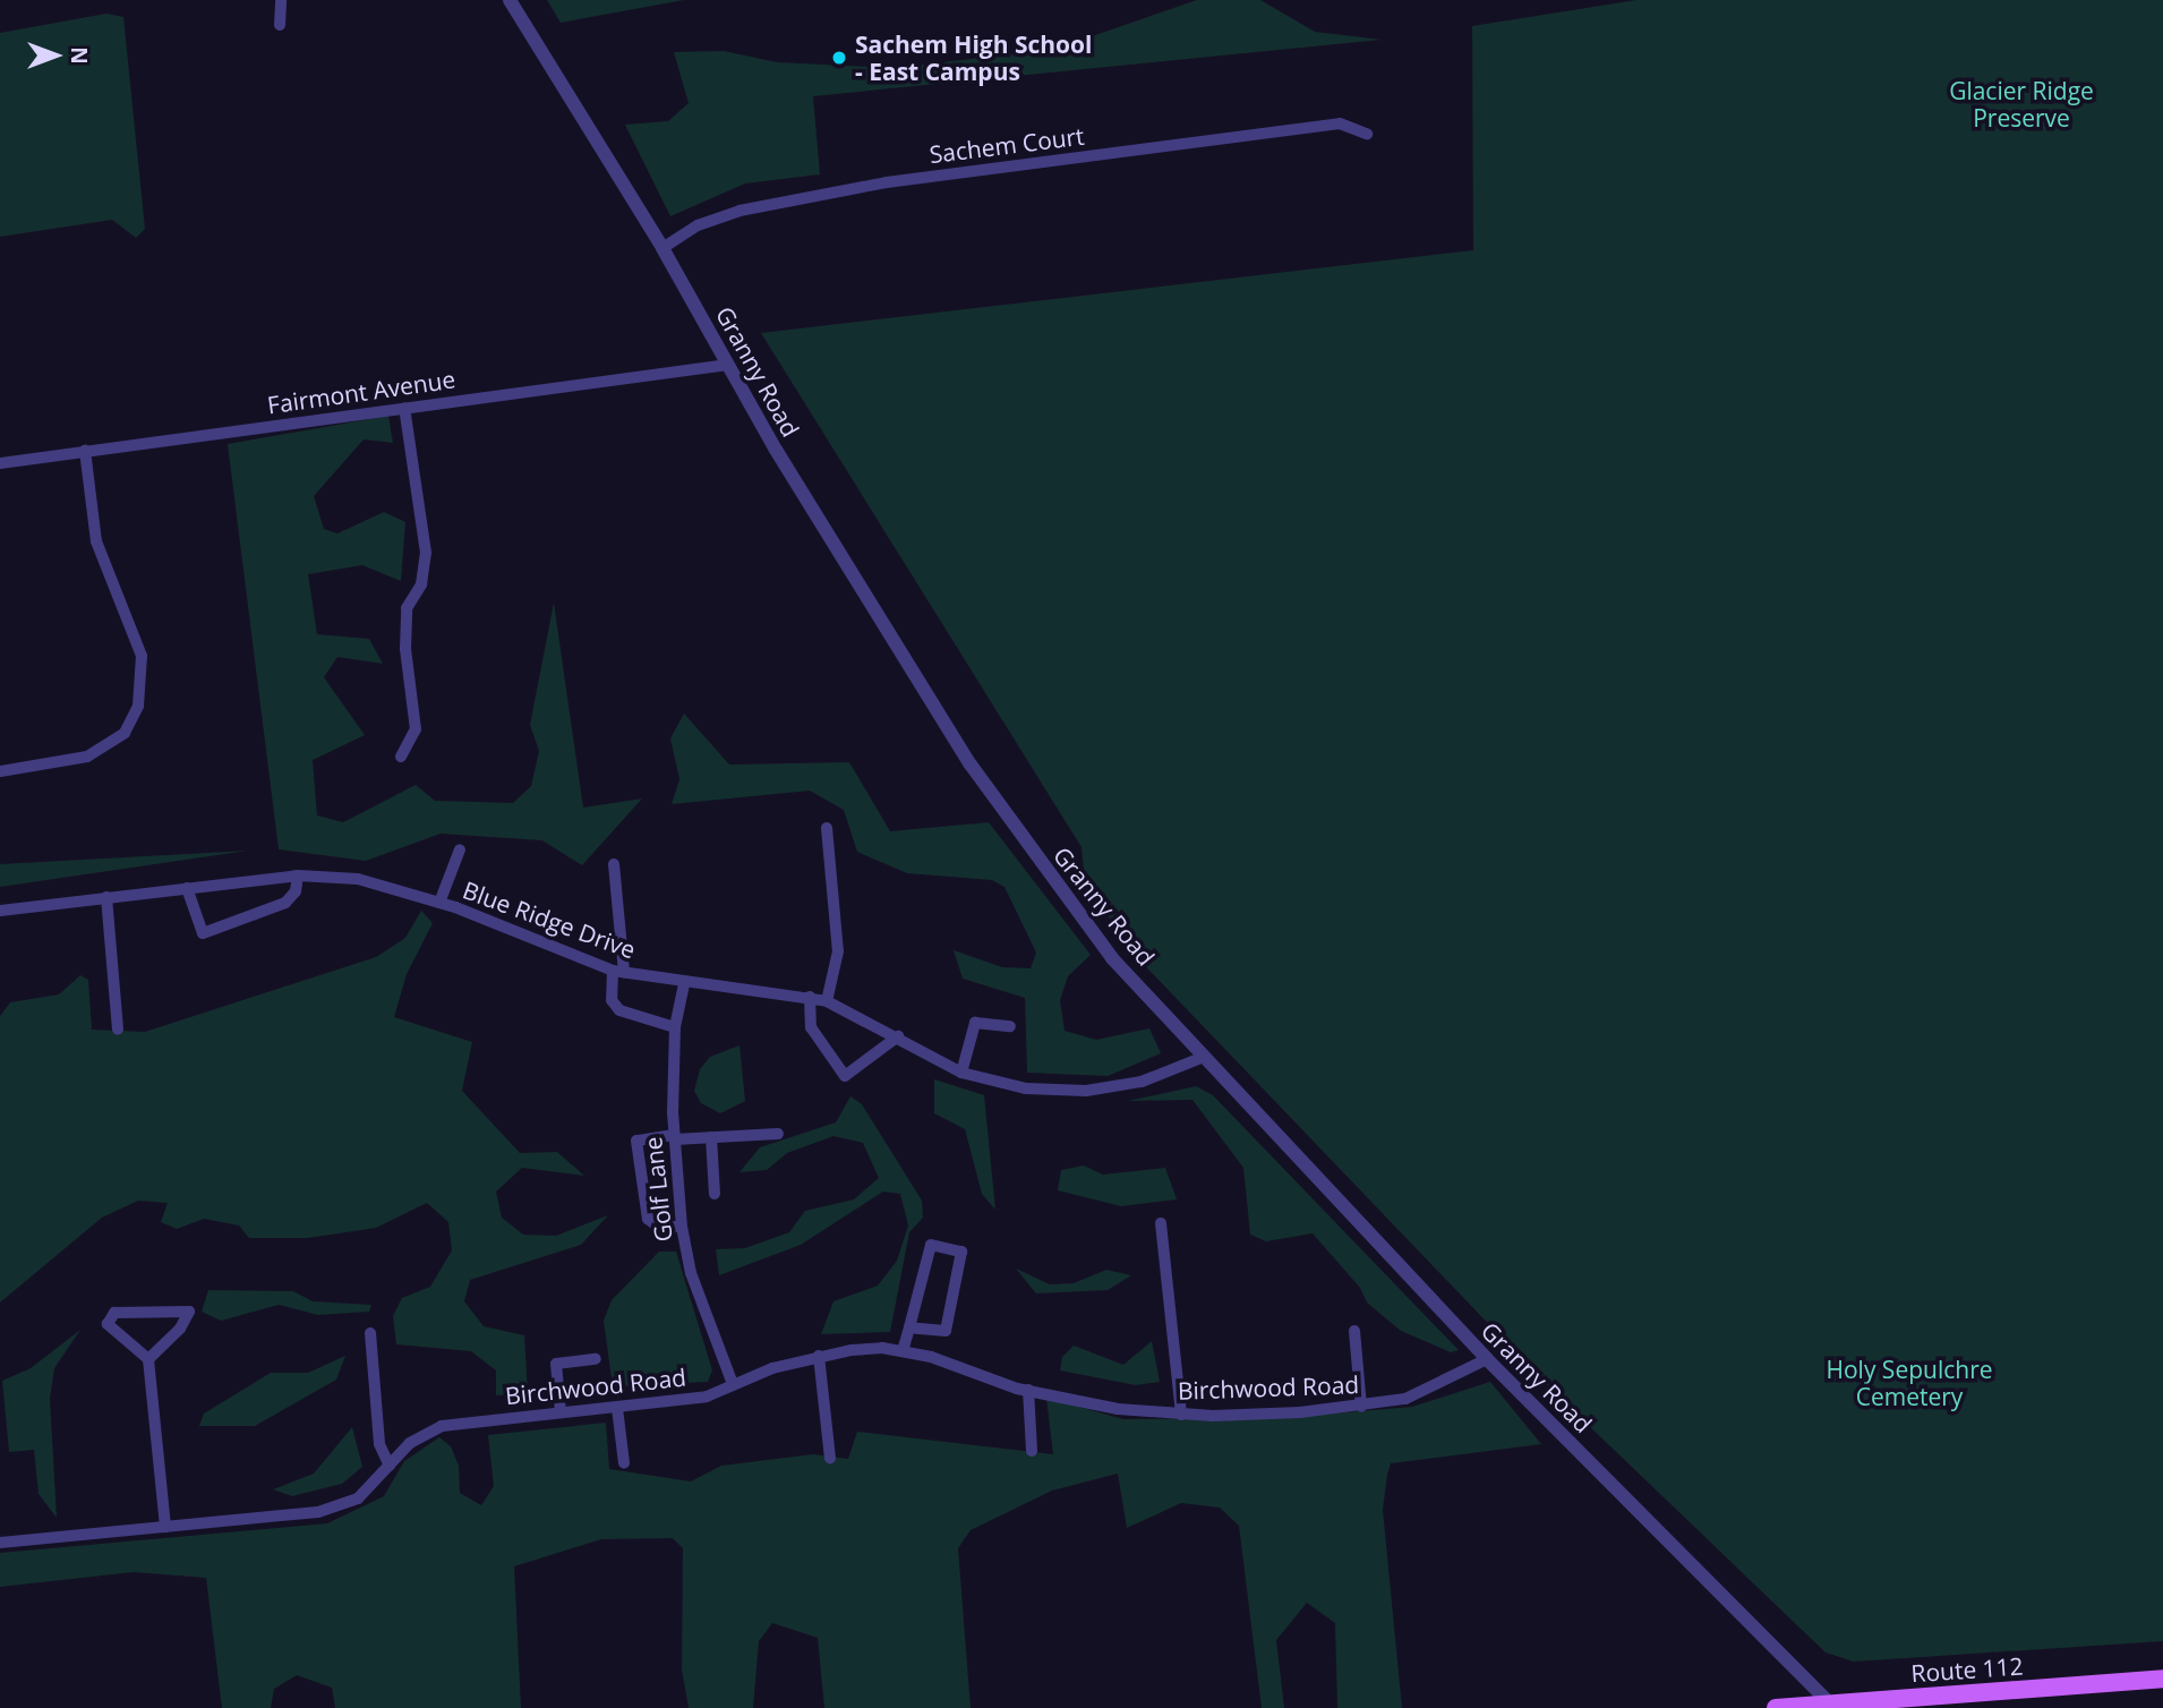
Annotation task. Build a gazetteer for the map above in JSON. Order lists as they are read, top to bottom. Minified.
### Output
{"streets":{"main road":["Route 112"],"street":["Sachem Court","Granny Road","Fairmont Avenue","Blue Ridge Drive","Golf Lane","Birchwood Road"]},"crossings":[["Sachem Court","Granny Road"],["Granny Road","Fairmont Avenue"],["Granny Road","Blue Ridge Drive"],["Granny Road","Birchwood Road"],["Granny Road","Route 112"],["Blue Ridge Drive","Golf Lane"],["Golf Lane","Birchwood Road"]],"parks":["Glacier Ridge Preserve","Holy Sepulchre Cemetery"],"places":["Sachem High School - East Campus"],"north":"right"}
